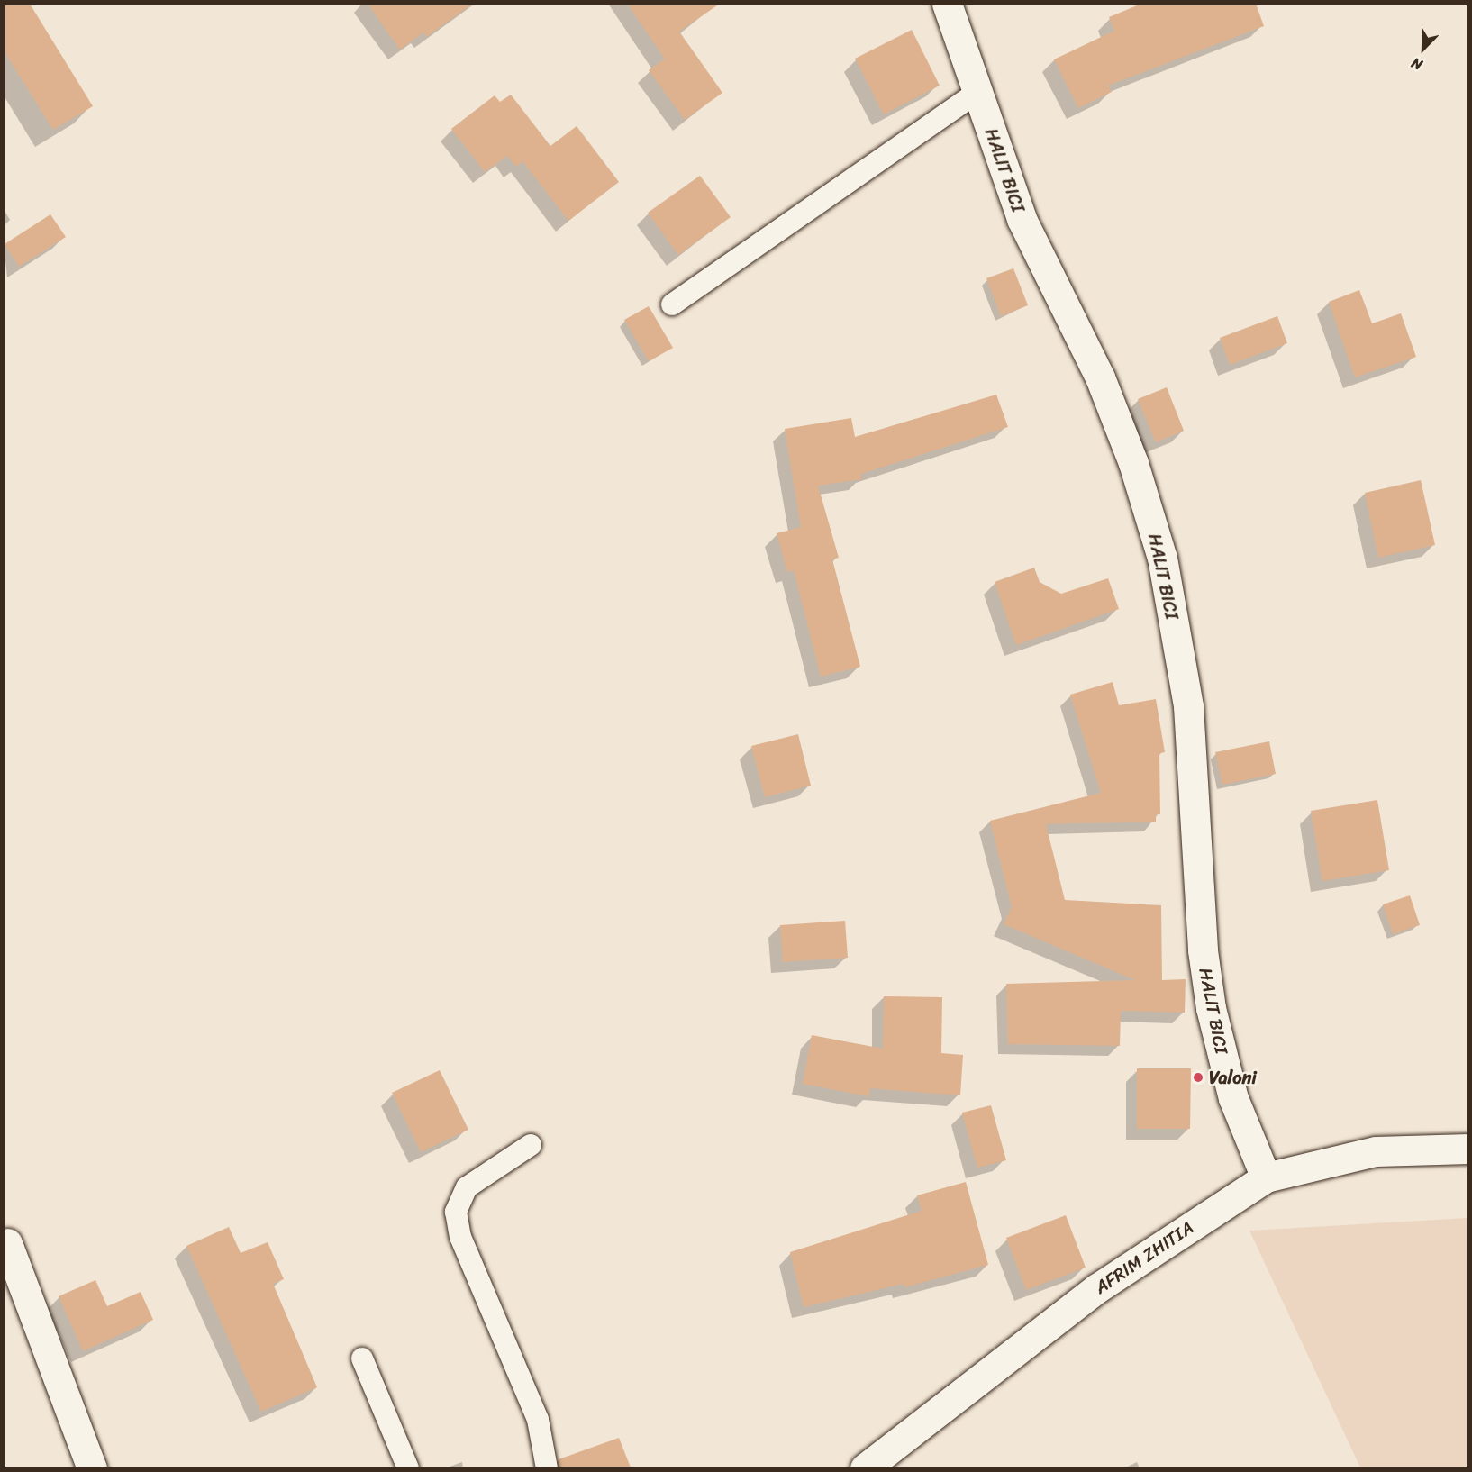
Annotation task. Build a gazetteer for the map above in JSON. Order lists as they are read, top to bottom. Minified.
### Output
{"streets":{"street":["HALIT BICI","AFRIM ZHITIA"]},"crossings":[["HALIT BICI","AFRIM ZHITIA"]],"places":["Valoni"],"north":"bottom left"}
